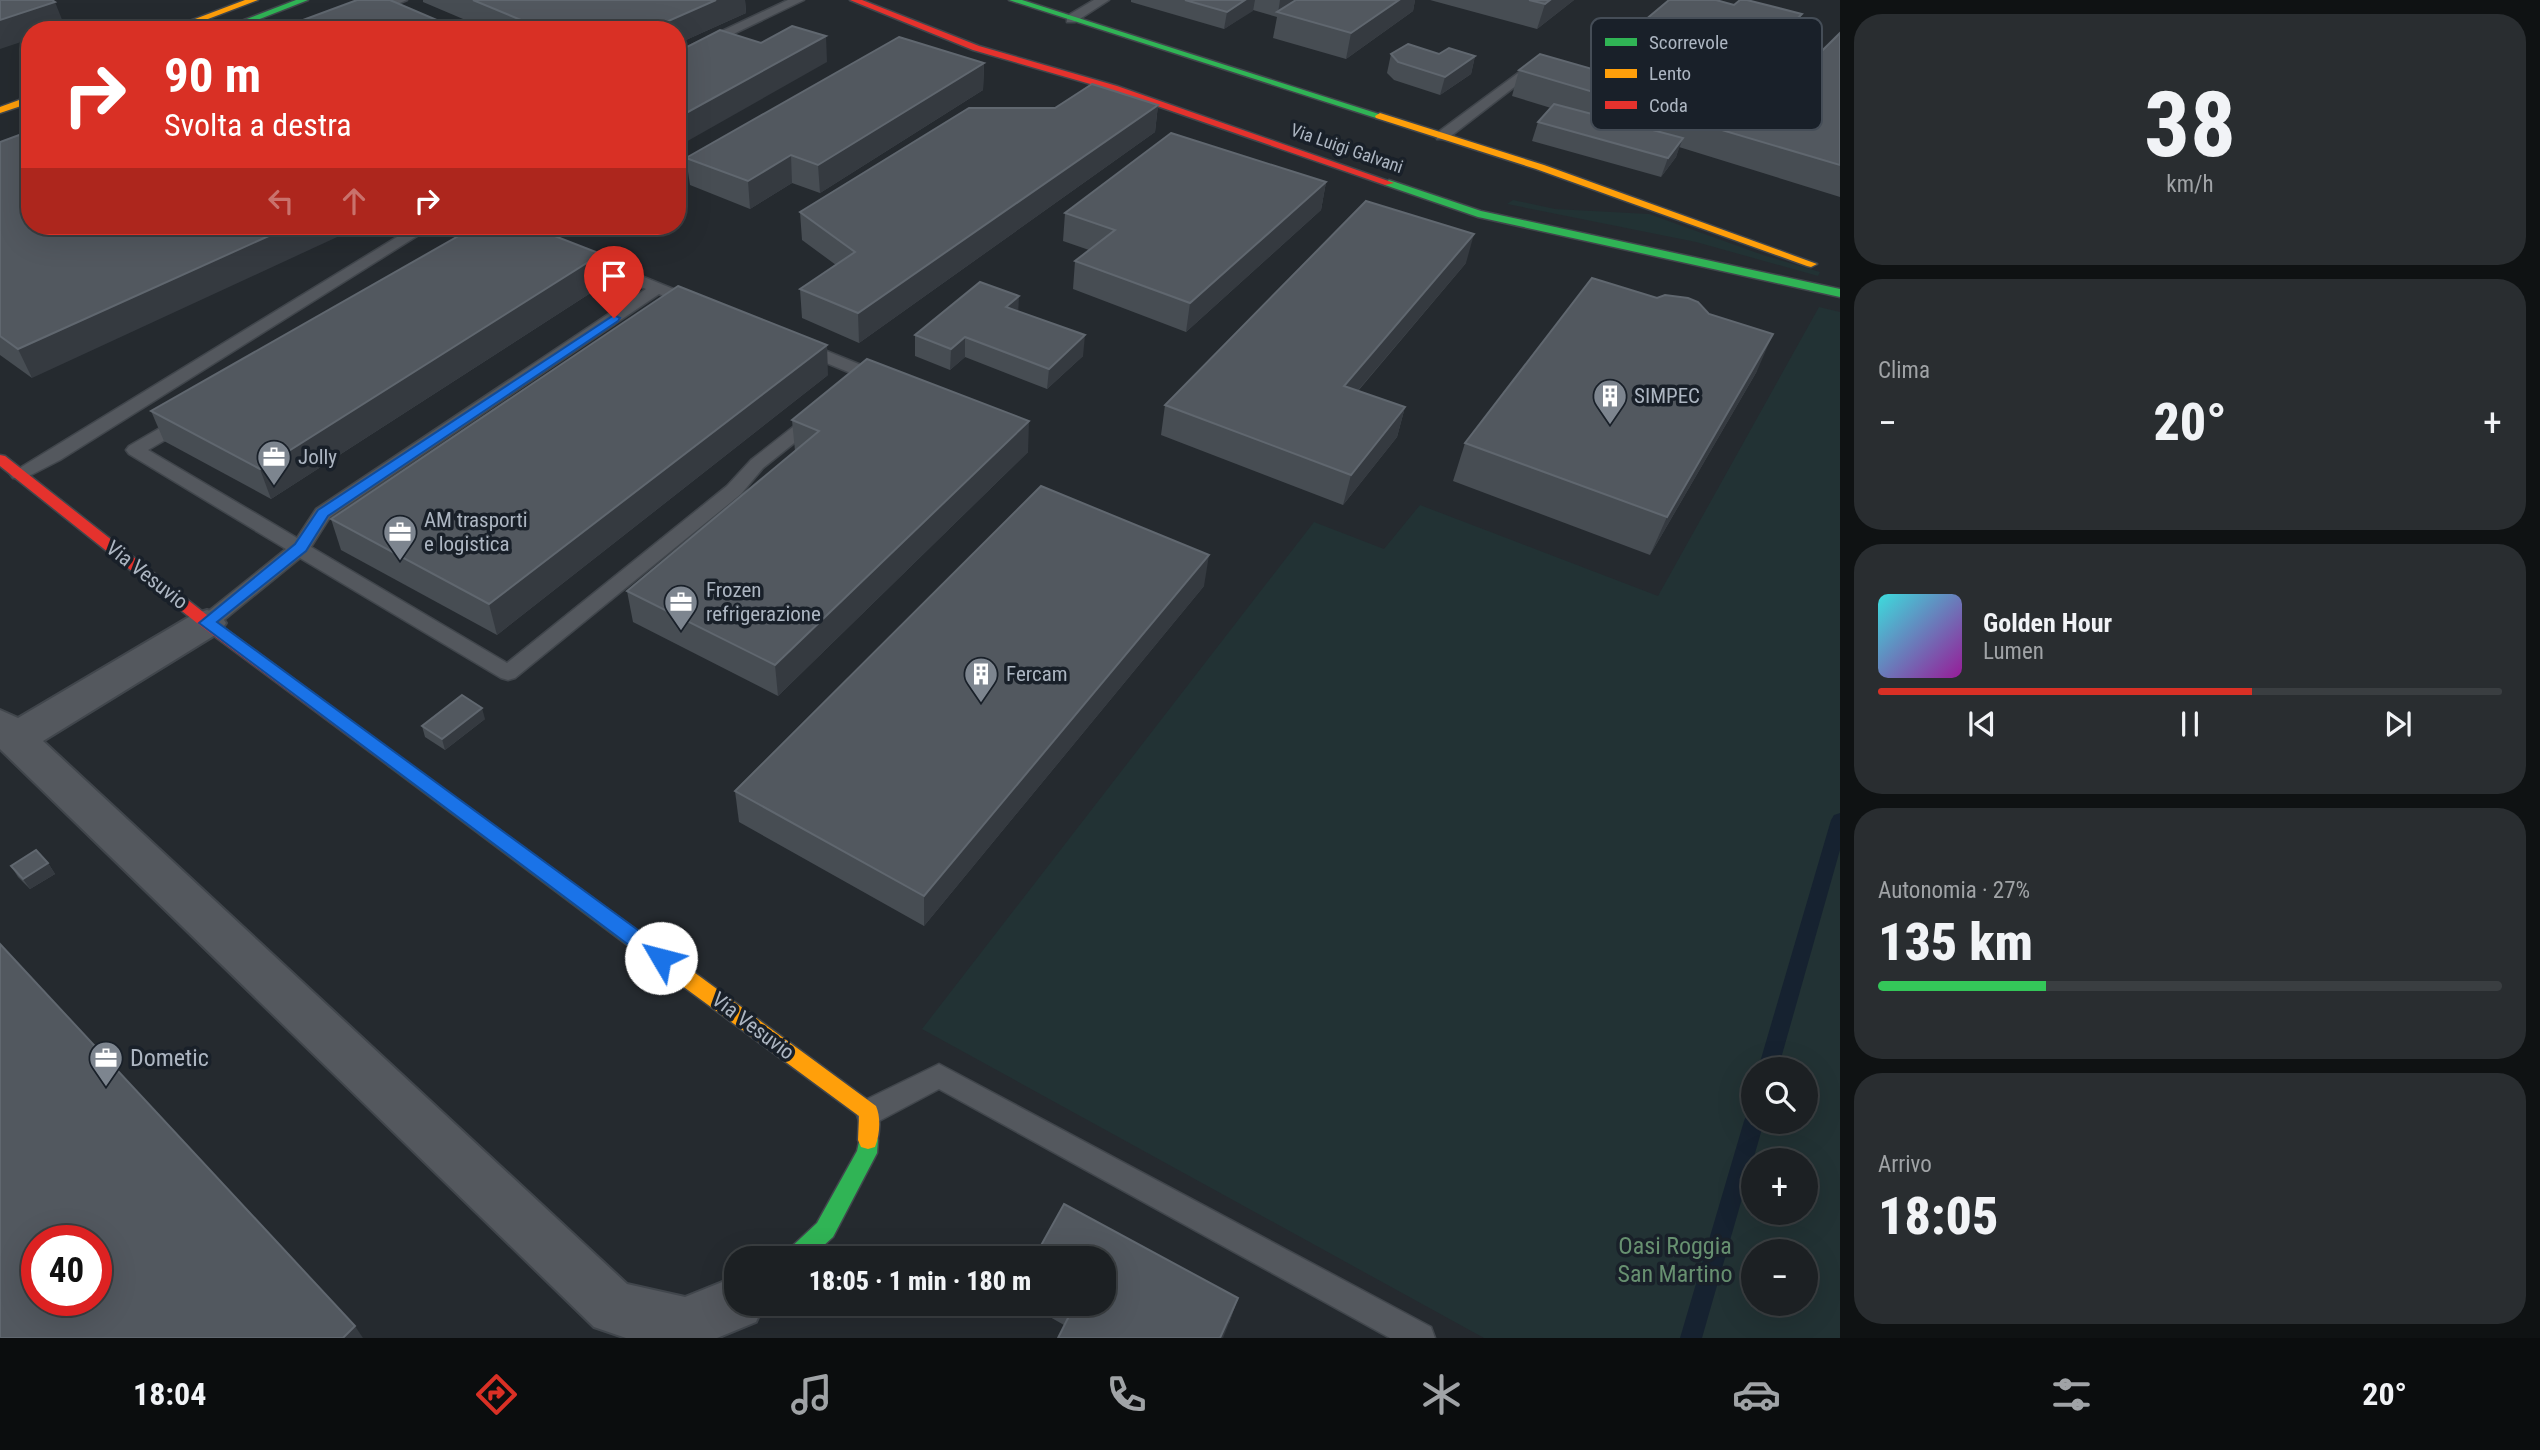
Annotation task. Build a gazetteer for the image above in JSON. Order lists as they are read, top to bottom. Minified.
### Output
{"streets":{"main road":["Via Luigi Galvani","Via Vesuvio"]},"parks":["Oasi Roggia San Martino"],"places":{"building":["SIMPEC","Fercam"],"office":["Jolly","AM trasporti e logistica","Frozen refrigerazione","Dometic"]},"legend":["Scorrevole","Lento","Coda"],"page":{"tile":[["38","km/h"],"Clima",["Autonomia · 27%","135 km"],["Arrivo","18:05"]],"turn":["90 m","Svolta a destra"],"heat":["−","20°","+"],"song":["Golden Hour","Lumen"],"map_buttons":["+","−"],"limit":"40","trip":"18:05 · 1 min · 180 m","tabs":["18:04","20°"]}}
